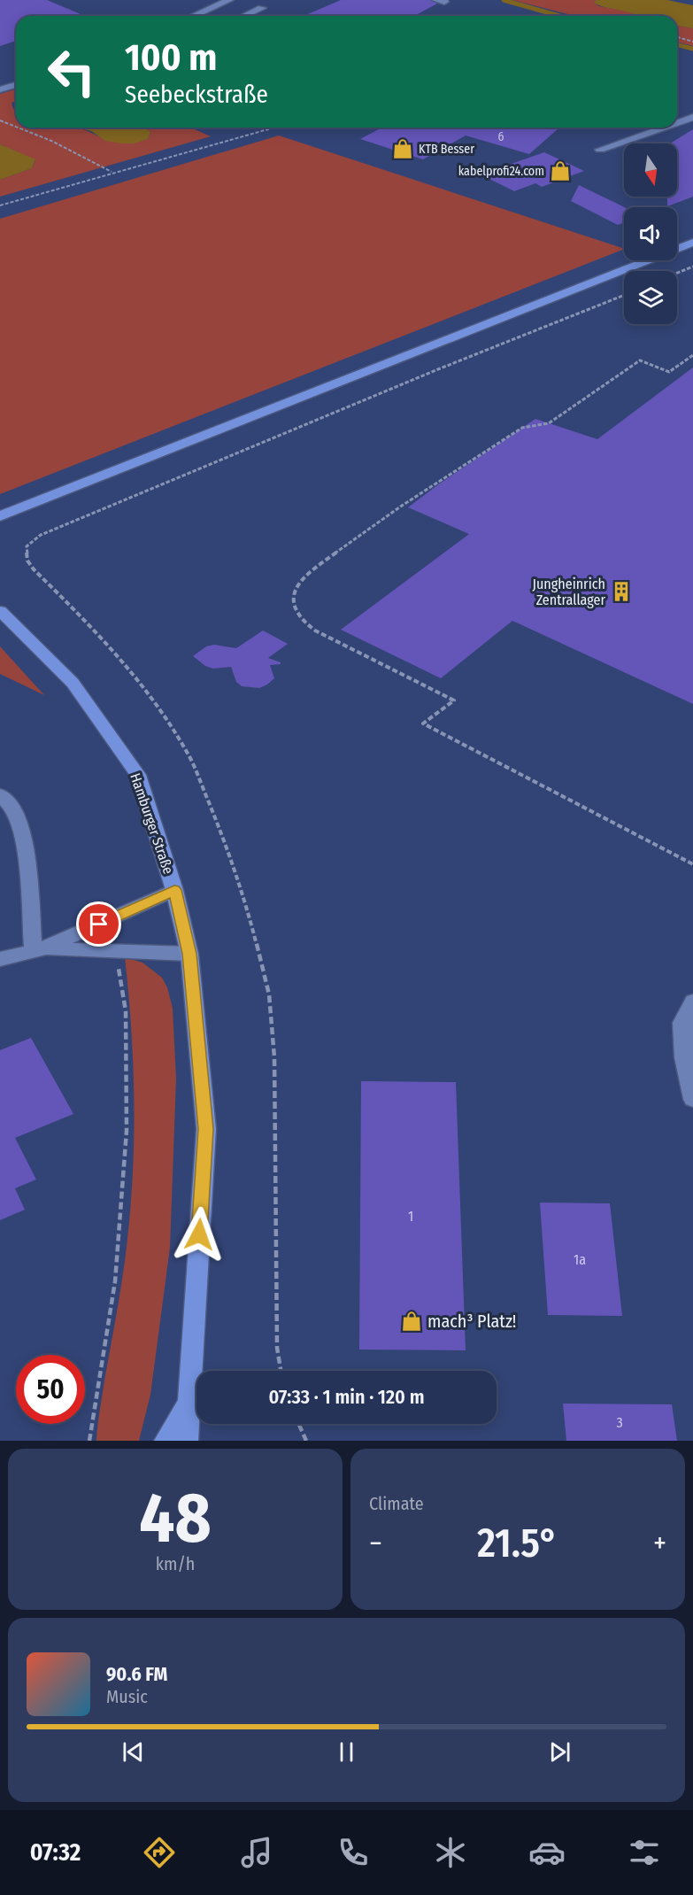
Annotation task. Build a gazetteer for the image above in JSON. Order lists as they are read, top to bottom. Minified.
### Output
{"streets":{"main road":["Hamburger Straße"]},"places":{"shop":["KTB Besser","kabelprofi24.com","mach³ Platz!"],"building":["Jungheinrich Zentrallager"]},"house_numbers":["6","1","1a","3"],"north":"bottom","page":{"turn":["100 m","Seebeckstraße"],"limit":"50","trip":"07:33 · 1 min · 120 m","tile":[["48","km/h"],"Climate"],"heat":["−","21.5°","+"],"song":["90.6 FM","Music"],"tabs":"07:32"}}
